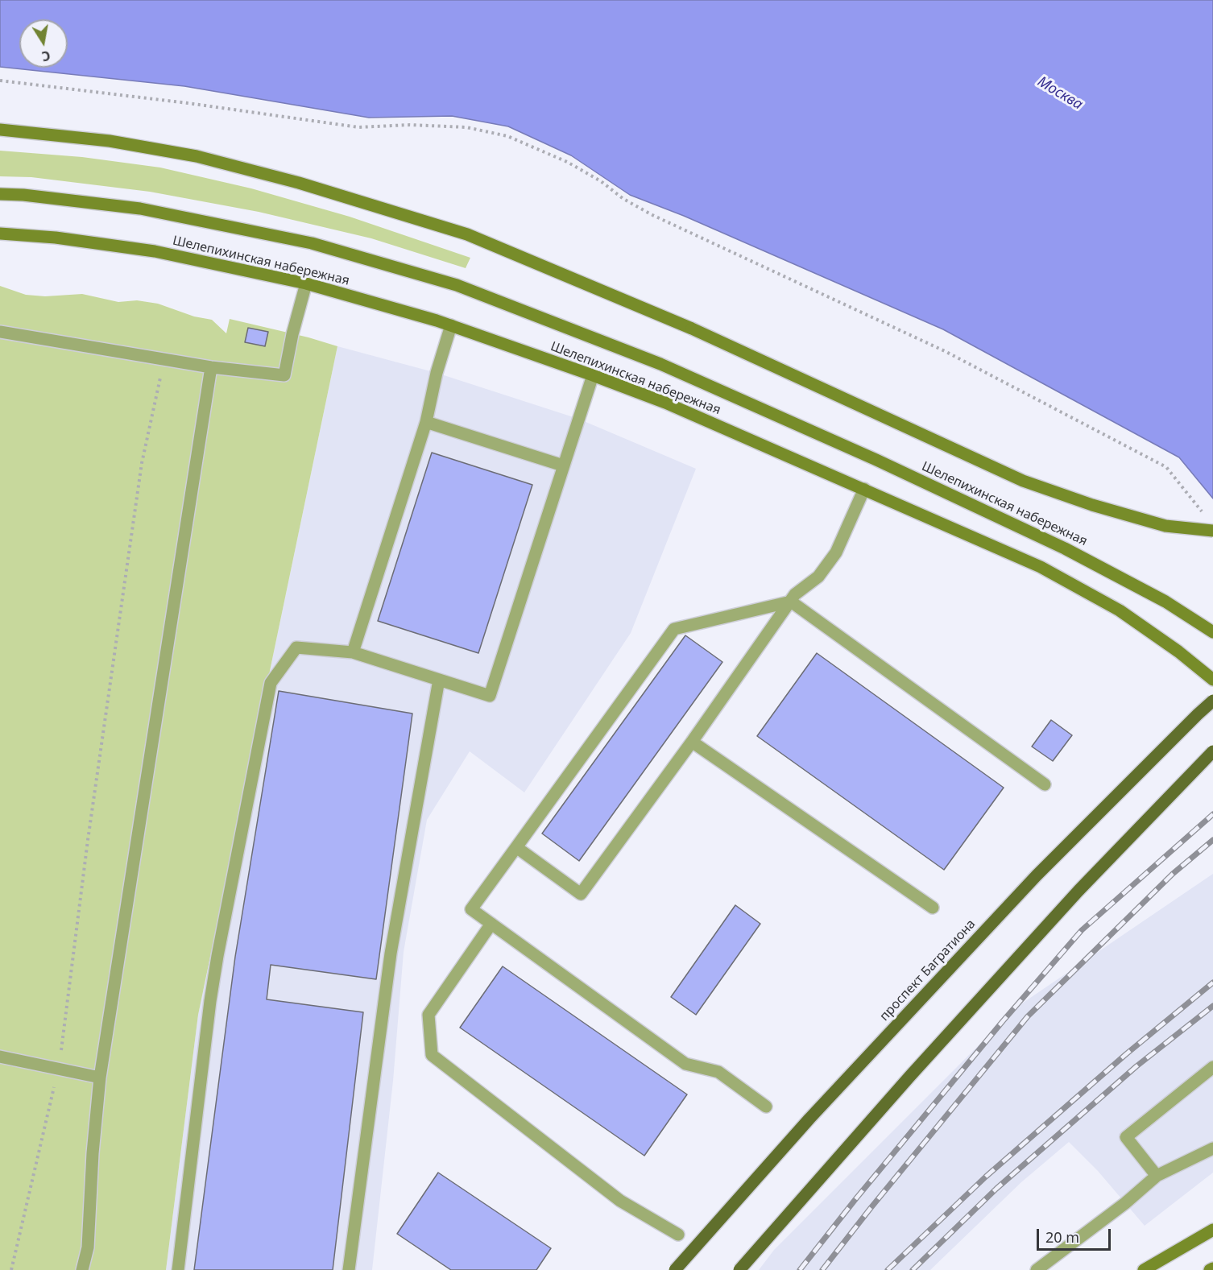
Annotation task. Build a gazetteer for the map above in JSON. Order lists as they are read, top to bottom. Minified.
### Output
{"streets":{"main road":["Шелепихинская набережная","проспект Багратиона"]},"water":["Москва"],"scale_bar":"20 m","north":"bottom"}
